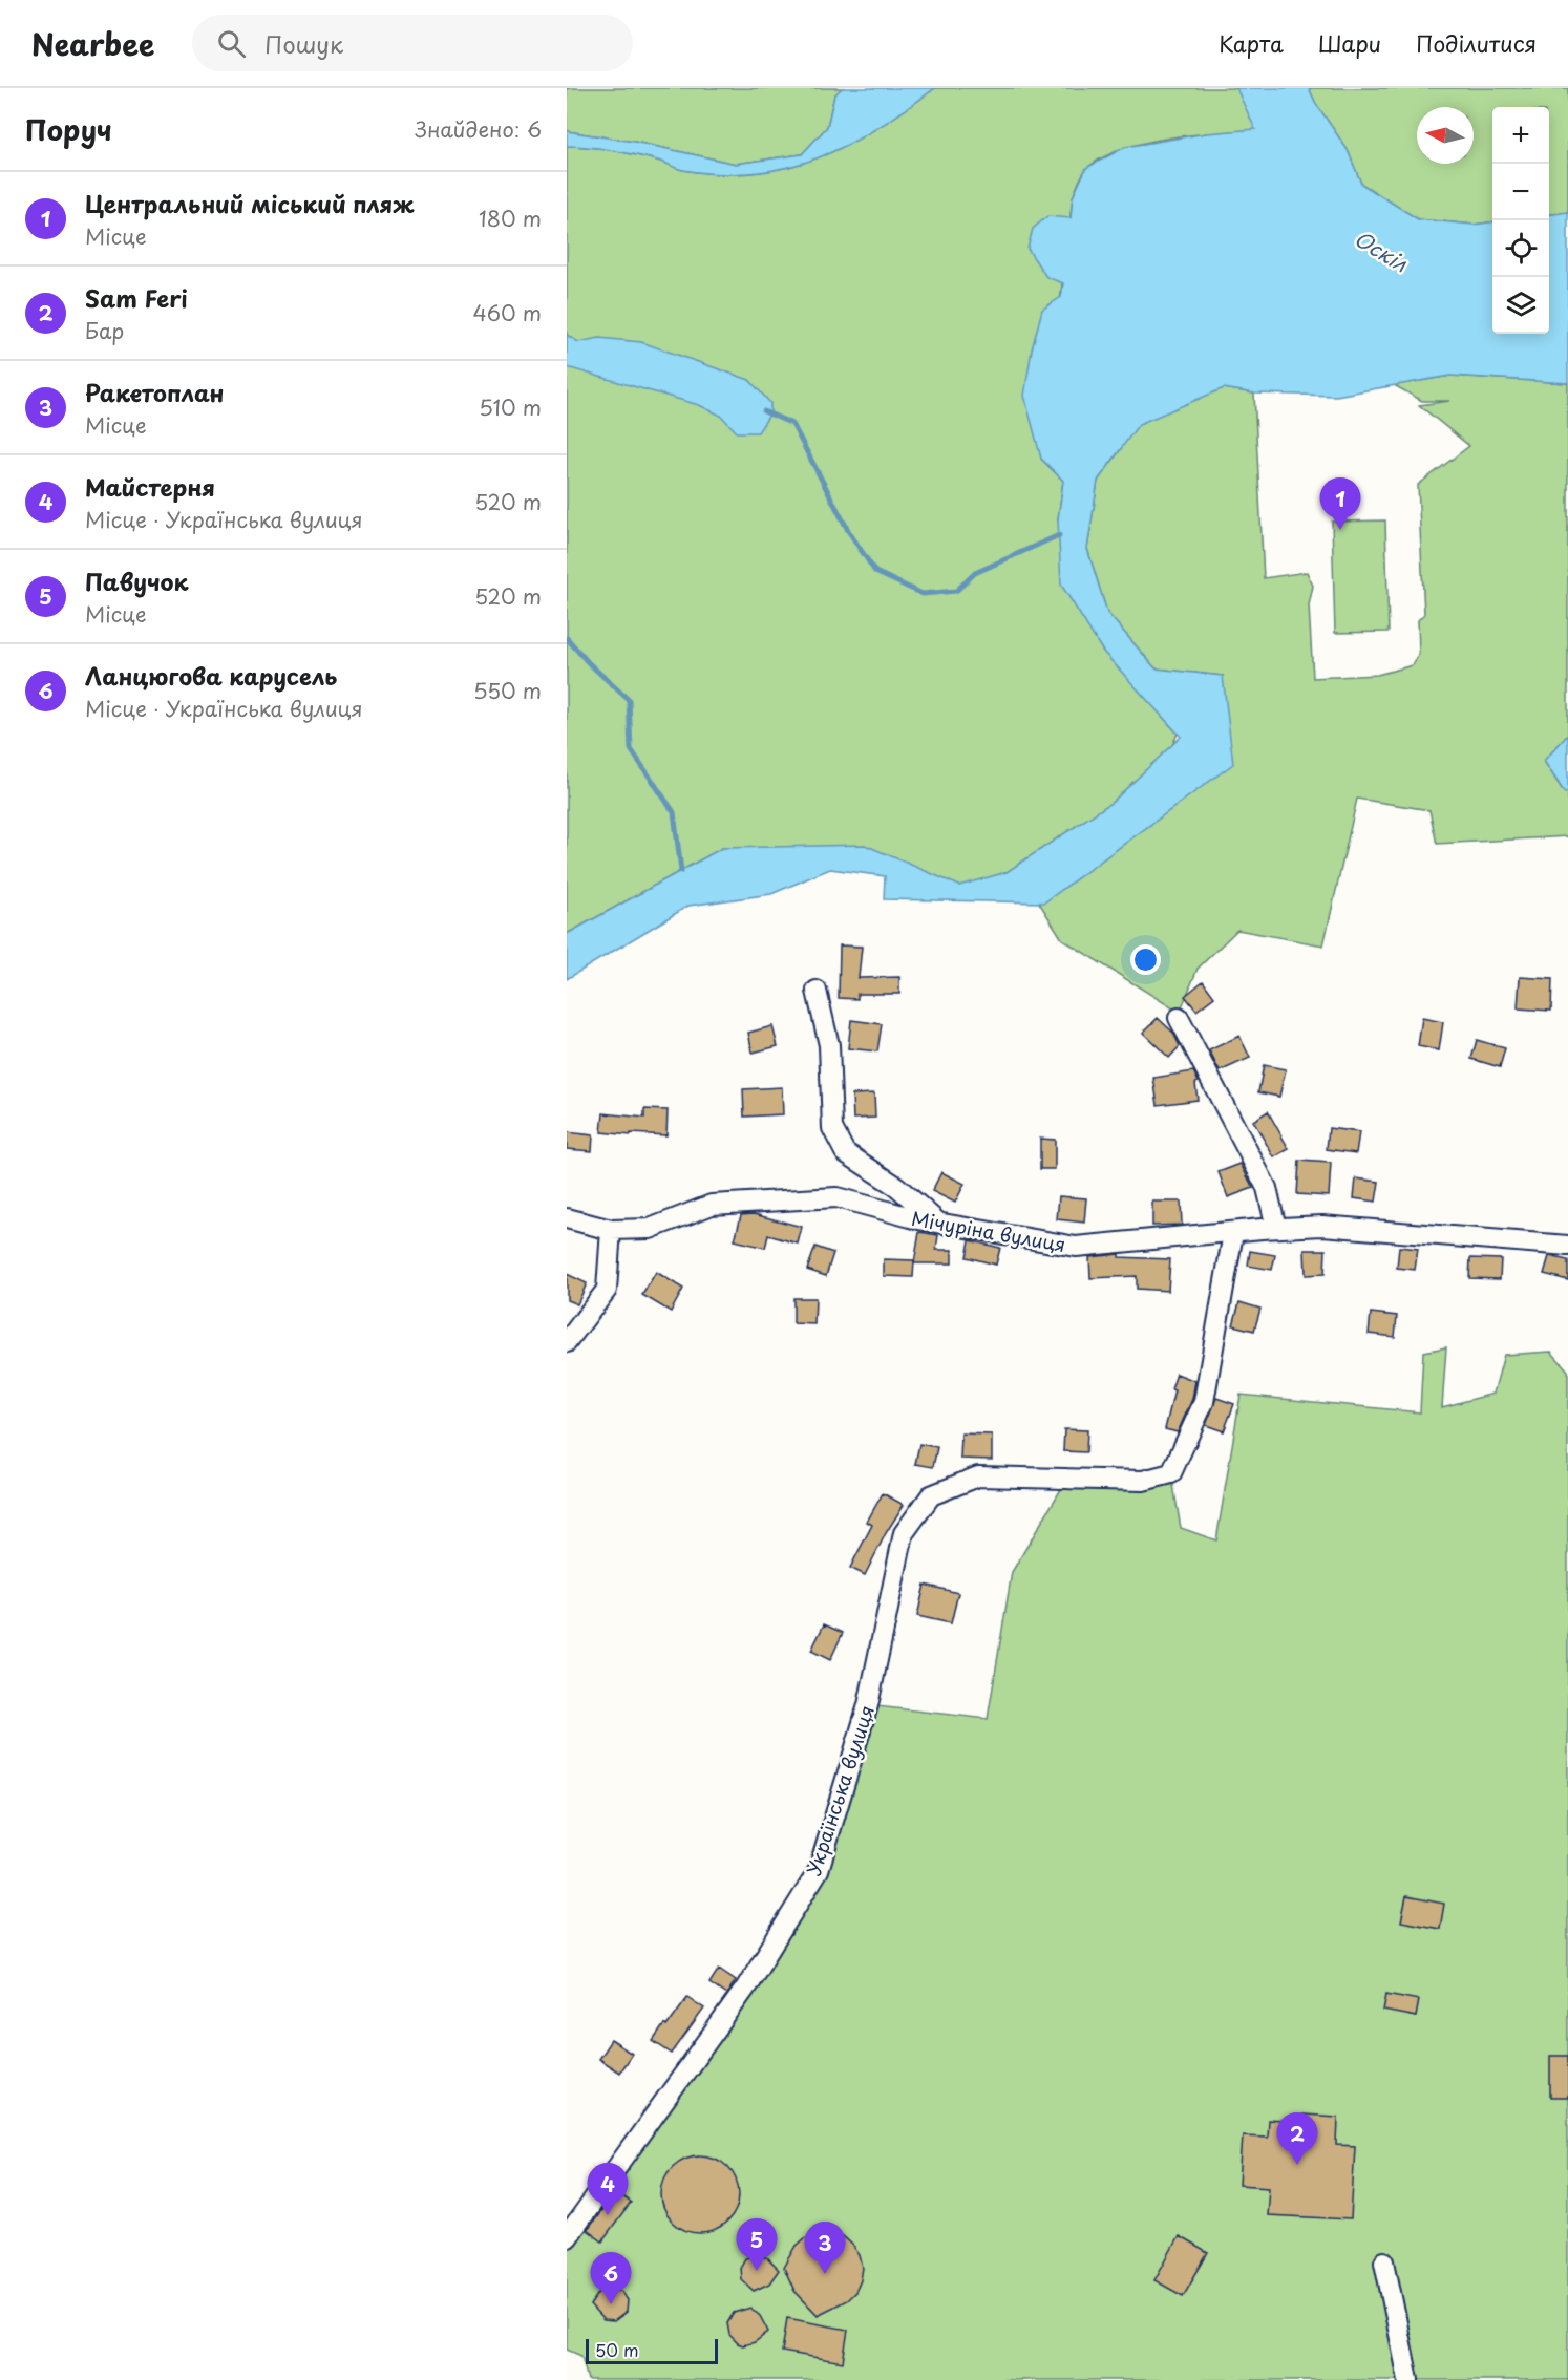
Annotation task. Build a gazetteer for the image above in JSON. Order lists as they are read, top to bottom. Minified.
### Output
{"streets":{"street":["Мічуріна вулиця","Українська вулиця"]},"crossings":[["Мічуріна вулиця","Українська вулиця"]],"water":["Оскіл"],"scale_bar":"50 m","north":"left","page":{"header":"Nearbee","search":"Пошук","nav":["Карта","Шари","Поділитися"],"heading":["Поруч","Знайдено: 6"],"map_buttons":["+","−"],"list":[{"mark":"1","name":"Центральний міський пляж","note":"Місце","value":"180 m"},{"mark":"2","name":"Sam Feri","note":"Бар","value":"460 m"},{"mark":"3","name":"Ракетоплан","note":"Місце","value":"510 m"},{"mark":"4","name":"Майстерня","note":"Місце · Українська вулиця","value":"520 m"},{"mark":"5","name":"Павучок","note":"Місце","value":"520 m"},{"mark":"6","name":"Ланцюгова карусель","note":"Місце · Українська вулиця","value":"550 m"}],"pins":["1","2","4","5","3","6"],"scale":"50 m"}}
